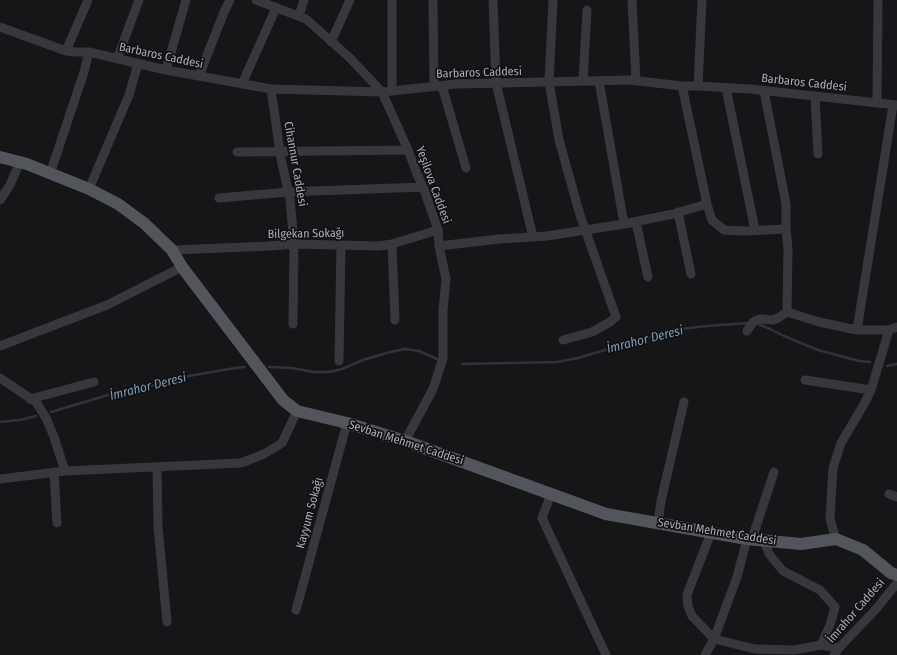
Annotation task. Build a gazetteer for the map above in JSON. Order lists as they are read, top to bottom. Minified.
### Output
{"streets":{"main road":["Sevban Mehmet Caddesi"],"street":["Barbaros Caddesi","Cihannur Caddesi","Yeşilova Caddesi","Bilgekan Sokağı","Kayyum Sokağı","İmrahor Caddesi"]},"crossings":[["Barbaros Caddesi","Cihannur Caddesi"],["Barbaros Caddesi","Yeşilova Caddesi"],["Cihannur Caddesi","Bilgekan Sokağı"],["Yeşilova Caddesi","Bilgekan Sokağı"],["Yeşilova Caddesi","Sevban Mehmet Caddesi"],["Bilgekan Sokağı","Sevban Mehmet Caddesi"],["Sevban Mehmet Caddesi","Kayyum Sokağı"]],"water":["İmrahor Deresi"]}
